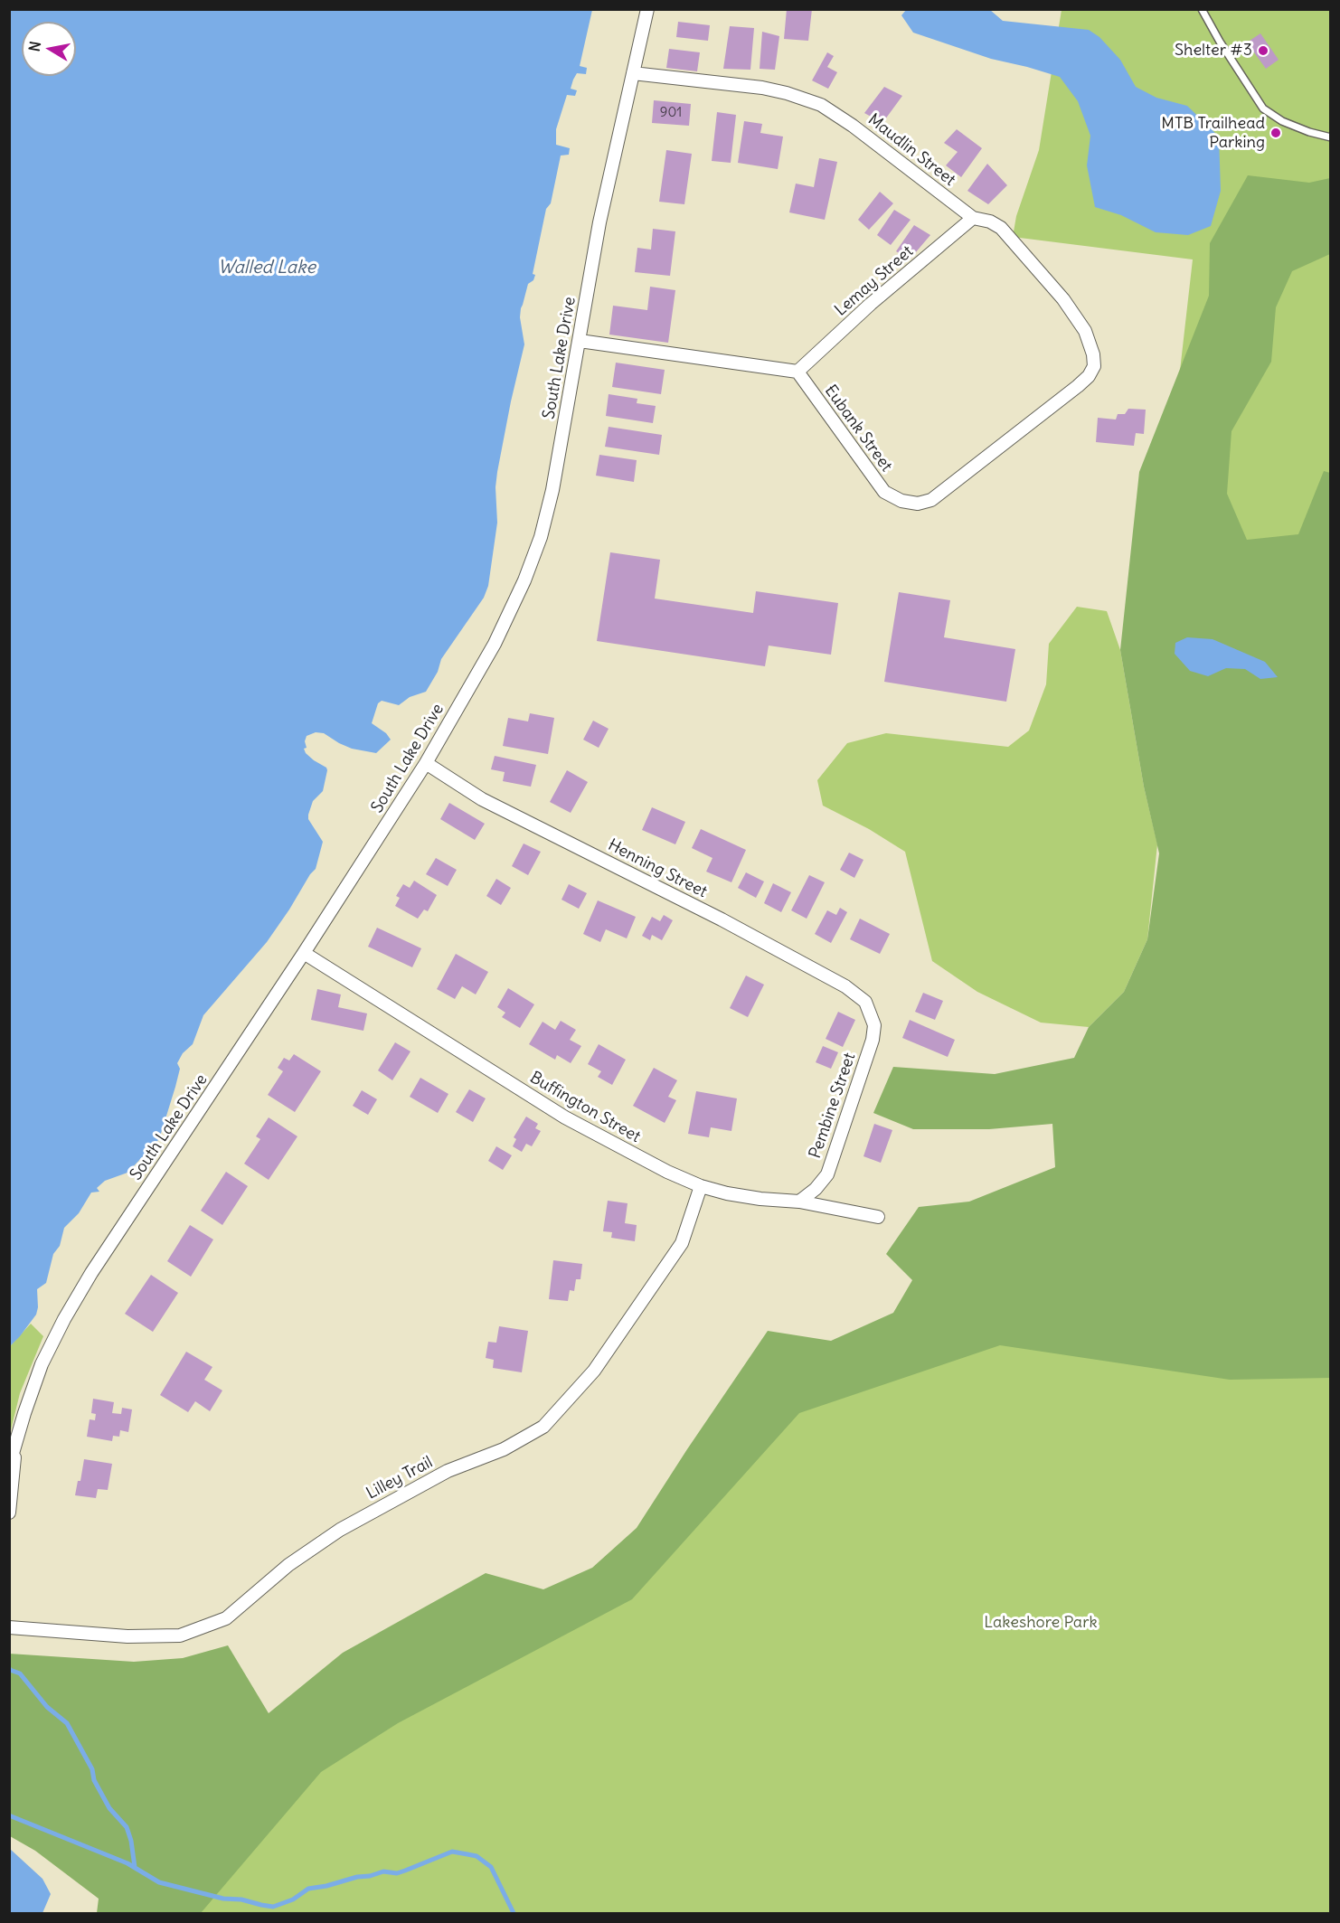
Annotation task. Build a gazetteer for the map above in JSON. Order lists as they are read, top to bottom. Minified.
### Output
{"streets":{"street":["Maudlin Street","Lemay Street","South Lake Drive","Eubank Street","Henning Street","Pembine Street","Buffington Street","Lilley Trail"]},"crossings":[["Maudlin Street","Lemay Street"],["Maudlin Street","South Lake Drive"],["Maudlin Street","Eubank Street"],["Lemay Street","Eubank Street"],["South Lake Drive","Henning Street"],["South Lake Drive","Buffington Street"],["Henning Street","Pembine Street"],["Pembine Street","Buffington Street"],["Buffington Street","Lilley Trail"]],"water":["Walled Lake"],"parks":["Lakeshore Park"],"places":["Shelter #3","MTB Trailhead Parking"],"house_numbers":["901"],"north":"left"}
